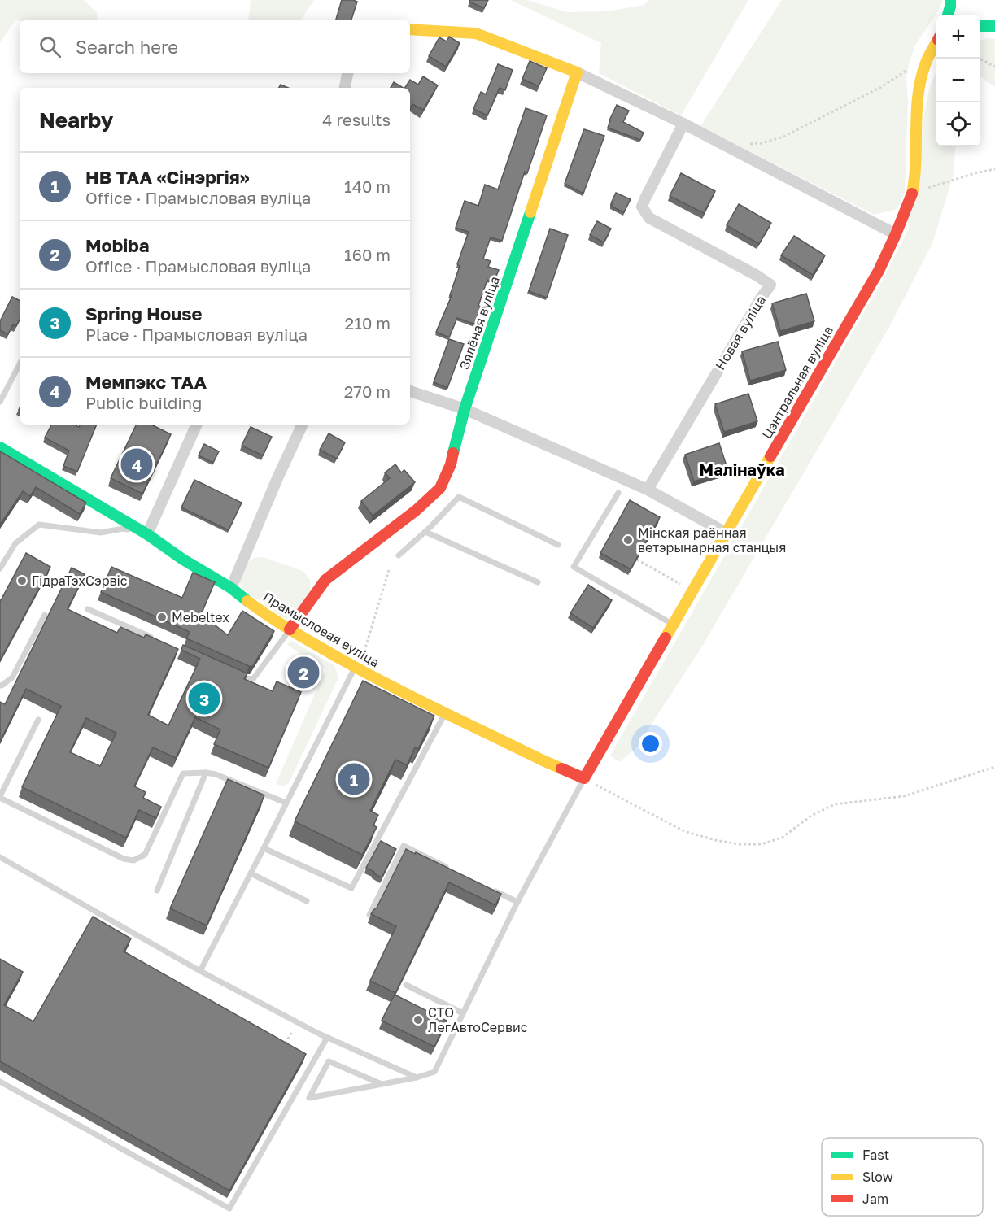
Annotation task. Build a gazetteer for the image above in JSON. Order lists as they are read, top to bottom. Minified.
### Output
{"streets":{"main road":["Зялёная вуліца","Цэнтральная вуліца","Прамысловая вуліца"],"street":["Новая вуліца"]},"crossings":[["Зялёная вуліца","Прамысловая вуліца"],["Цэнтральная вуліца","Прамысловая вуліца"]],"districts":["Малінаўка"],"places":["Мінская раённая ветэрынарная станцыя","ГідраТэхСэрвіс","Mebeltex","СТО ЛегАвтоСервис"],"legend":["Fast","Slow","Jam"],"page":{"map_buttons":["+","−"],"search":"Search here","heading":["Nearby","4 results"],"list":[{"mark":"1","name":"НВ ТАА «Сінэргія»","note":"Office · Прамысловая вуліца","value":"140 m"},{"mark":"2","name":"Mobiba","note":"Office · Прамысловая вуліца","value":"160 m"},{"mark":"3","name":"Spring House","note":"Place · Прамысловая вуліца","value":"210 m"},{"mark":"4","name":"Мемпэкс ТАА","note":"Public building","value":"270 m"}],"pins":["4","2","3","1"]}}
